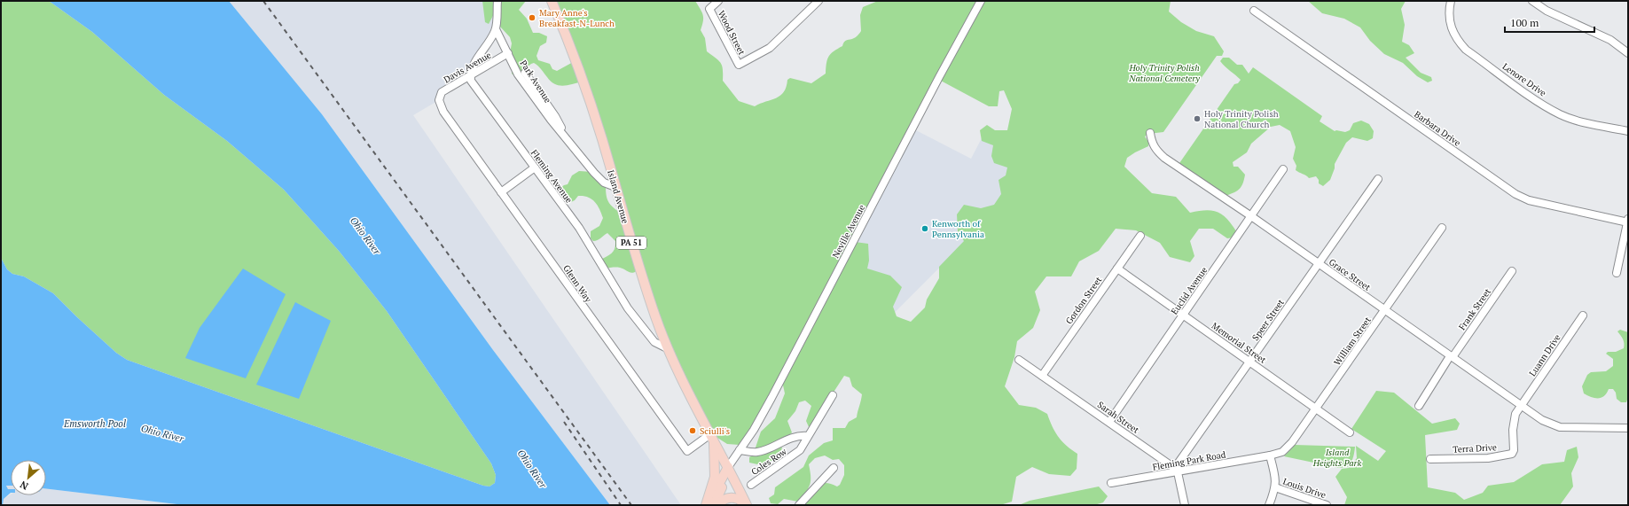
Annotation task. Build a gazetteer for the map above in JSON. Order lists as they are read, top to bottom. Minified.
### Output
{"streets":{"main road":["Island Avenue","PA 51"],"street":["Wood Street","Davis Avenue","Lenore Drive","Park Avenue","Barbara Drive","Fleming Avenue","Neville Avenue","Grace Street","Glenn Way","Euclid Avenue","Gordon Street","Frank Street","Speer Street","William Street","Memorial Street","Luann Drive","Sarah Street","Terra Drive","Fleming Park Road","Coles Row","Louis Drive"]},"crossings":[["Davis Avenue","Park Avenue"],["Davis Avenue","Fleming Avenue"],["Davis Avenue","Glenn Way"],["Park Avenue","Island Avenue"],["Fleming Avenue","Island Avenue"],["Island Avenue","Neville Avenue"],["Island Avenue","PA 51"],["Island Avenue","Glenn Way"],["Neville Avenue","PA 51"],["Neville Avenue","Coles Row"],["Grace Street","Euclid Avenue"],["Grace Street","Frank Street"],["Grace Street","Speer Street"],["Grace Street","William Street"],["Grace Street","Luann Drive"],["Grace Street","Terra Drive"],["Euclid Avenue","Memorial Street"],["Euclid Avenue","Sarah Street"],["Gordon Street","Memorial Street"],["Gordon Street","Sarah Street"],["Speer Street","Memorial Street"],["Speer Street","Sarah Street"],["Speer Street","Fleming Park Road"],["William Street","Memorial Street"],["William Street","Fleming Park Road"],["Luann Drive","Terra Drive"],["Sarah Street","Fleming Park Road"]],"water":["Ohio River","Emsworth Pool"],"parks":["Holy Trinity Polish National Cemetery","Island Heights Park"],"places":["Mary Anne's Breakfast-N-Lunch","Holy Trinity Polish National Church","Kenworth of Pennsylvania","Sciulli's"],"scale_bar":"100 m","north":"bottom left"}
